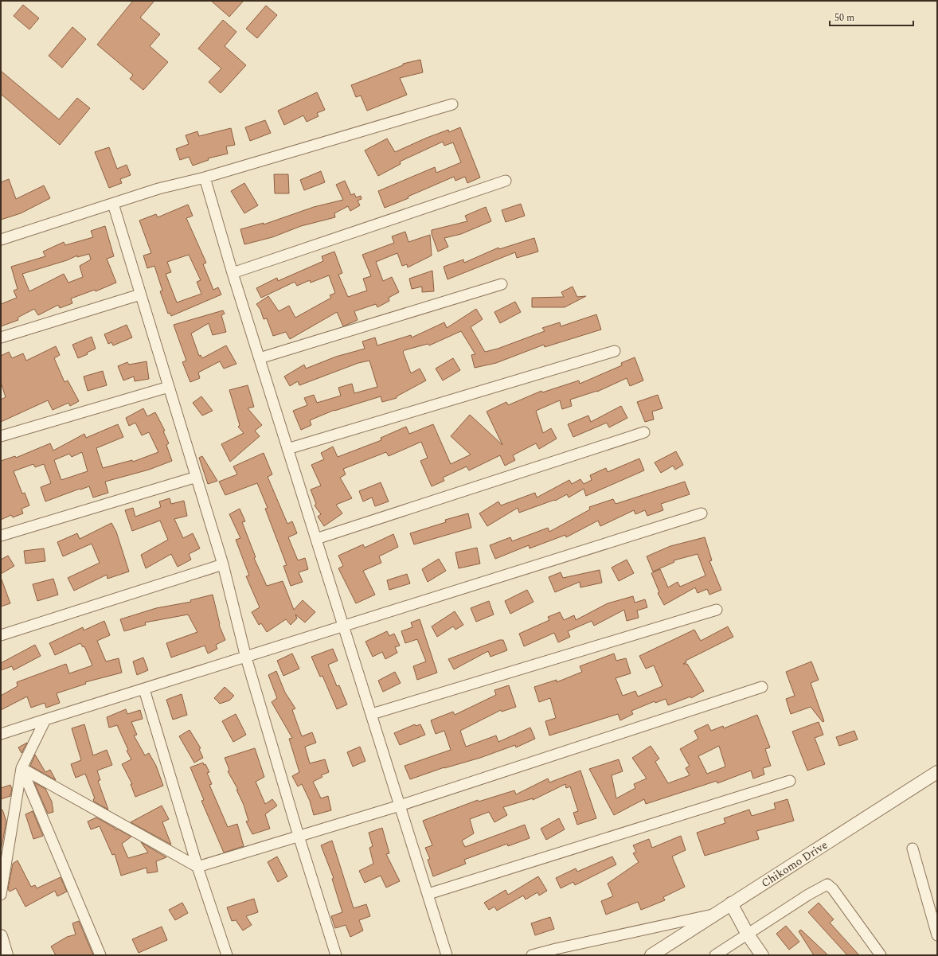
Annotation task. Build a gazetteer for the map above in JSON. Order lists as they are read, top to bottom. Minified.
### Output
{"streets":{"street":["Chikomo Drive"]},"scale_bar":"50 m"}
